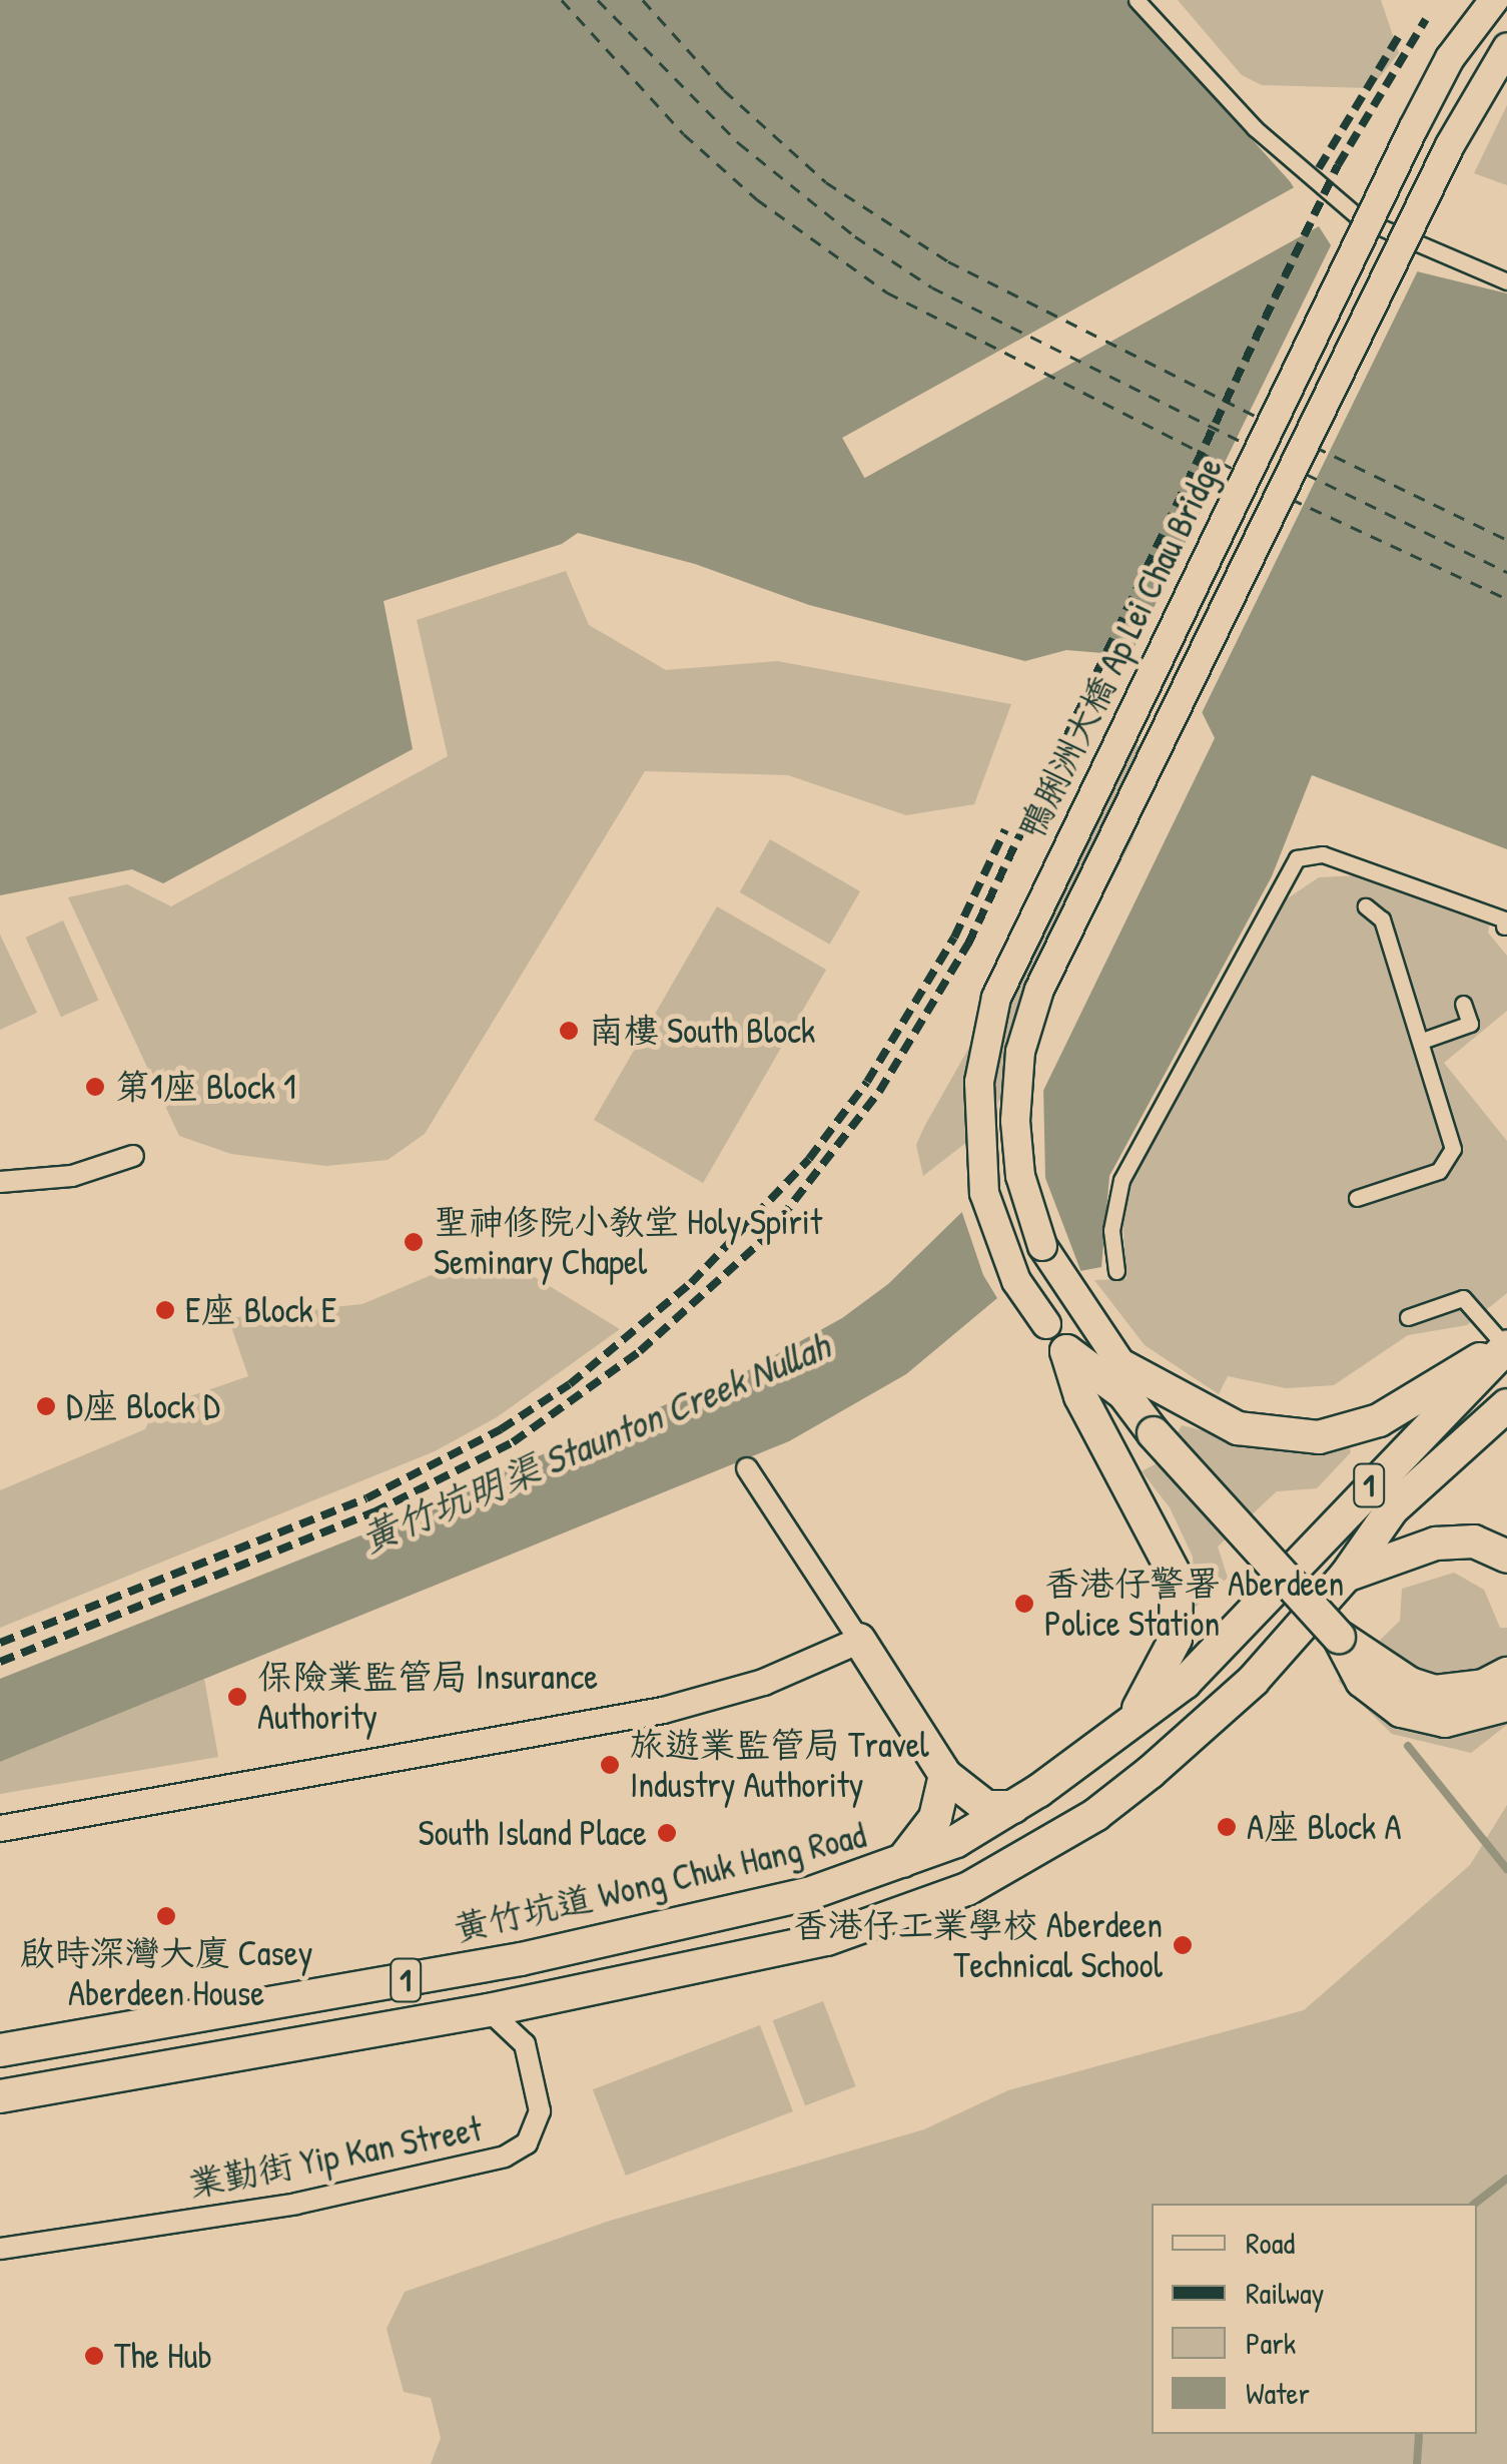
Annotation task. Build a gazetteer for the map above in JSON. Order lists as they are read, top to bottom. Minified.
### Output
{"streets":{"highway":["1","黃竹坑道 Wong Chuk Hang Road"],"main road":["鴨脷洲大橋 Ap Lei Chau Bridge"],"street":["業勤街 Yip Kan Street"]},"crossings":[["1","業勤街 Yip Kan Street"]],"water":["黃竹坑明渠 Staunton Creek Nullah"],"places":["南樓 South Block","第1座 Block 1","聖神修院小教堂 Holy Spirit Seminary Chapel","E座 Block E","D座 Block D","香港仔警署 Aberdeen Police Station","保險業監管局 Insurance Authority","旅遊業監管局 Travel Industry Authority","A座 Block A","South Island Place","啟時深灣大廈 Casey Aberdeen House","香港仔工業學校 Aberdeen Technical School","The Hub"],"legend":["Road","Railway","Park","Water"]}
